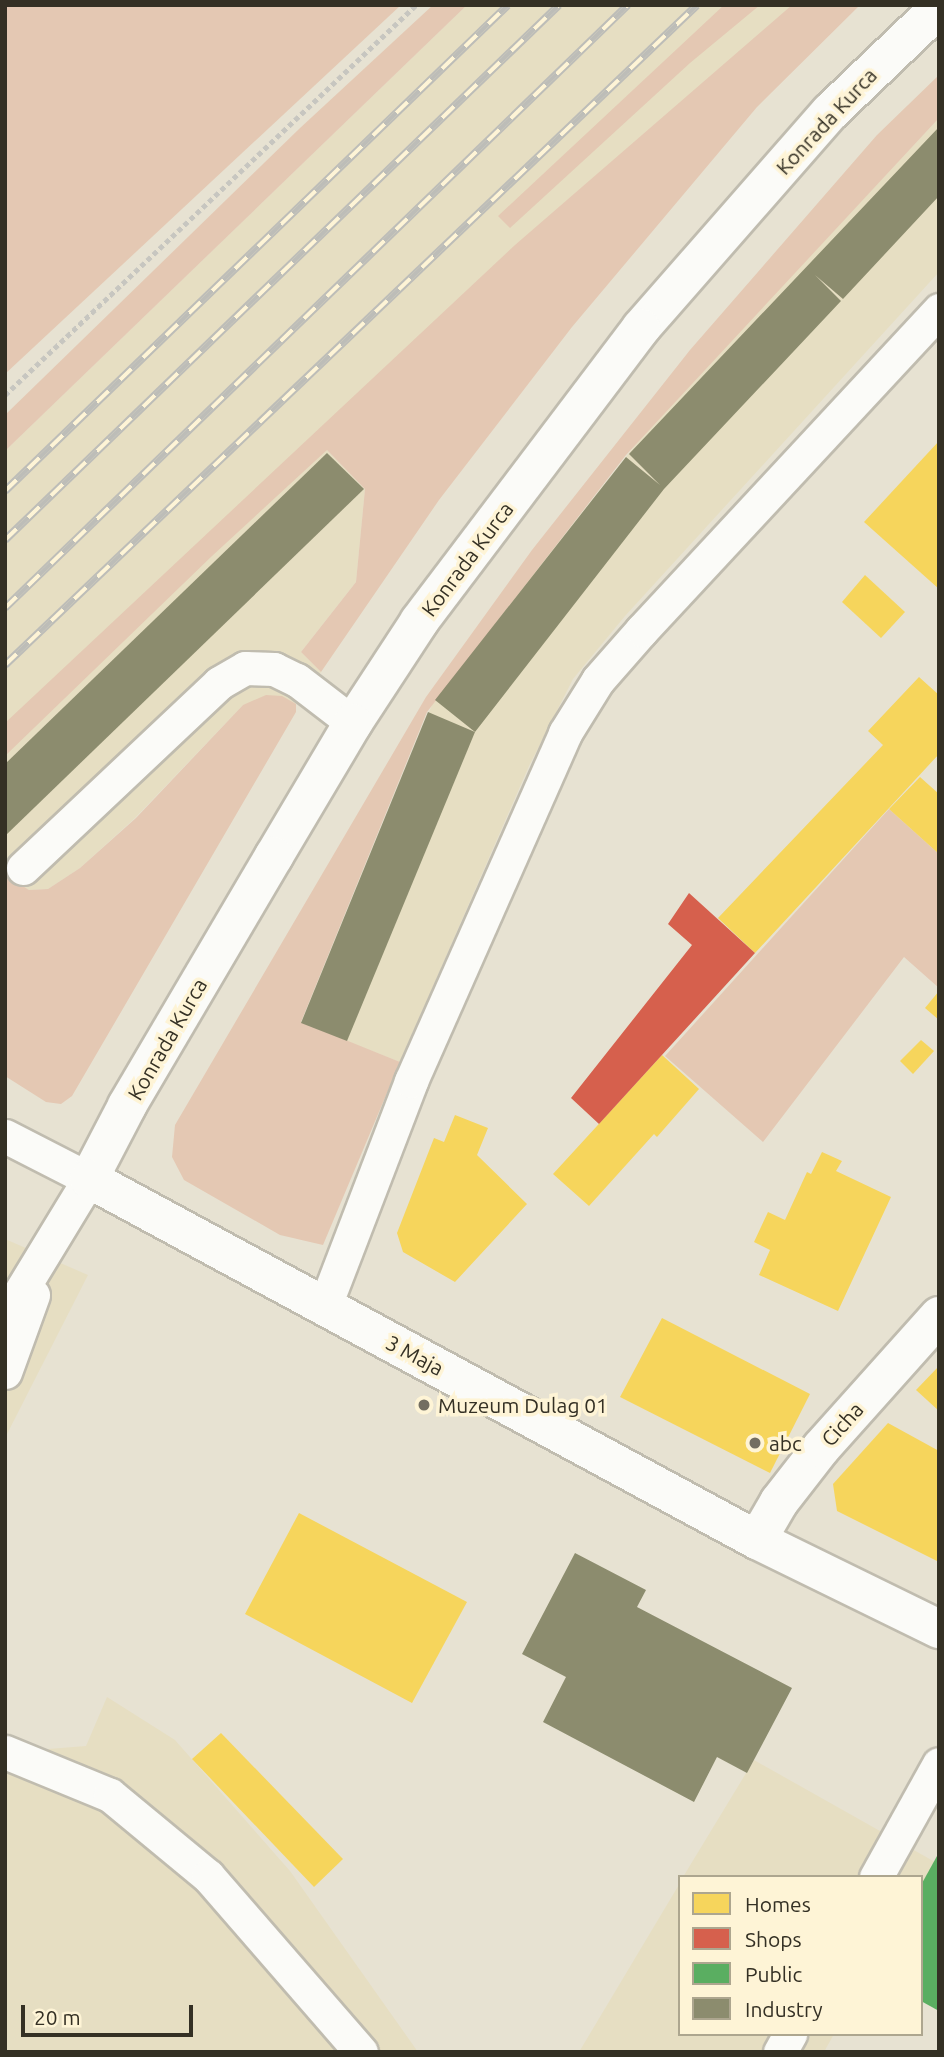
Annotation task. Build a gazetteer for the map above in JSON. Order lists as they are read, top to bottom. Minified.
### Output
{"streets":{"street":["Konrada Kurca","3 Maja","Cicha"]},"crossings":[["Konrada Kurca","3 Maja"],["3 Maja","Cicha"]],"places":["Muzeum Dulag 01","abc"],"legend":["Homes","Shops","Public","Industry"],"scale_bar":"20 m"}
